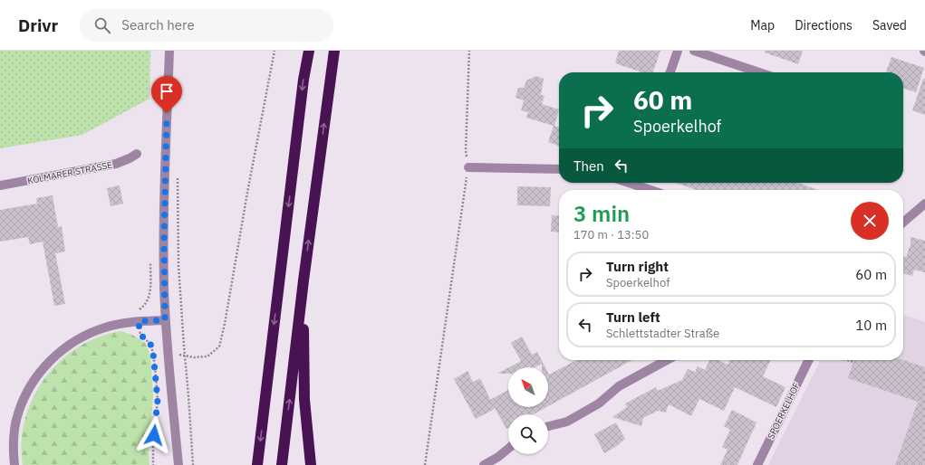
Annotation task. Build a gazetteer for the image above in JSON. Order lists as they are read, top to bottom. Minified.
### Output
{"streets":{"street":["KOLMARER STRASSE","SPOERKELHOF"]},"north":"top left","page":{"header":"Drivr","search":"Search here","nav":["Map","Directions","Saved"],"turn":["60 m","Spoerkelhof"],"then":"Then","heading":["3 min","170 m · 13:50"],"list":[{"name":"Turn right","note":"Spoerkelhof","value":"60 m"},{"name":"Turn left","note":"Schlettstadter Straße","value":"10 m"}]}}
